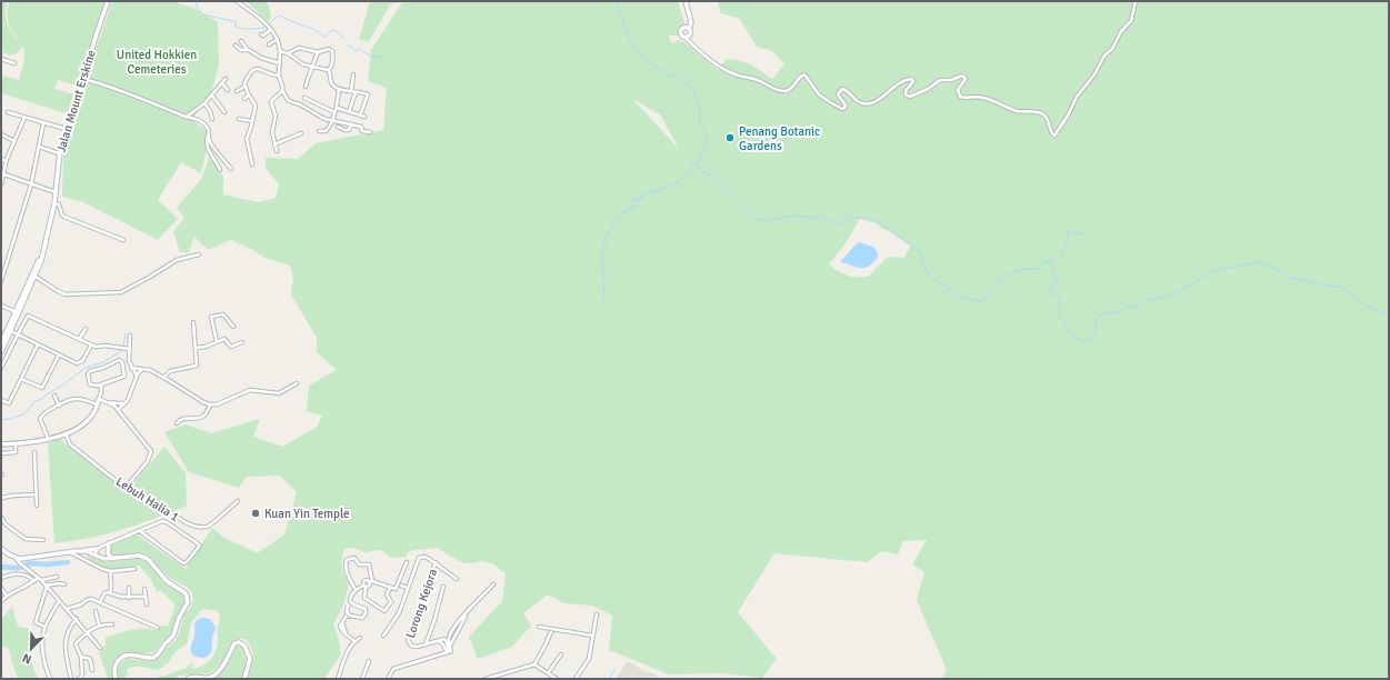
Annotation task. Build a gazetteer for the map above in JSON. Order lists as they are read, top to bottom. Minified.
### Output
{"streets":{"main road":["Jalan Mount Erskine"],"street":["Lebuh Halia 1","Lorong Kejora"]},"parks":["United Hokkien Cemeteries"],"places":["Penang Botanic Gardens","Kuan Yin Temple"],"north":"bottom left"}
